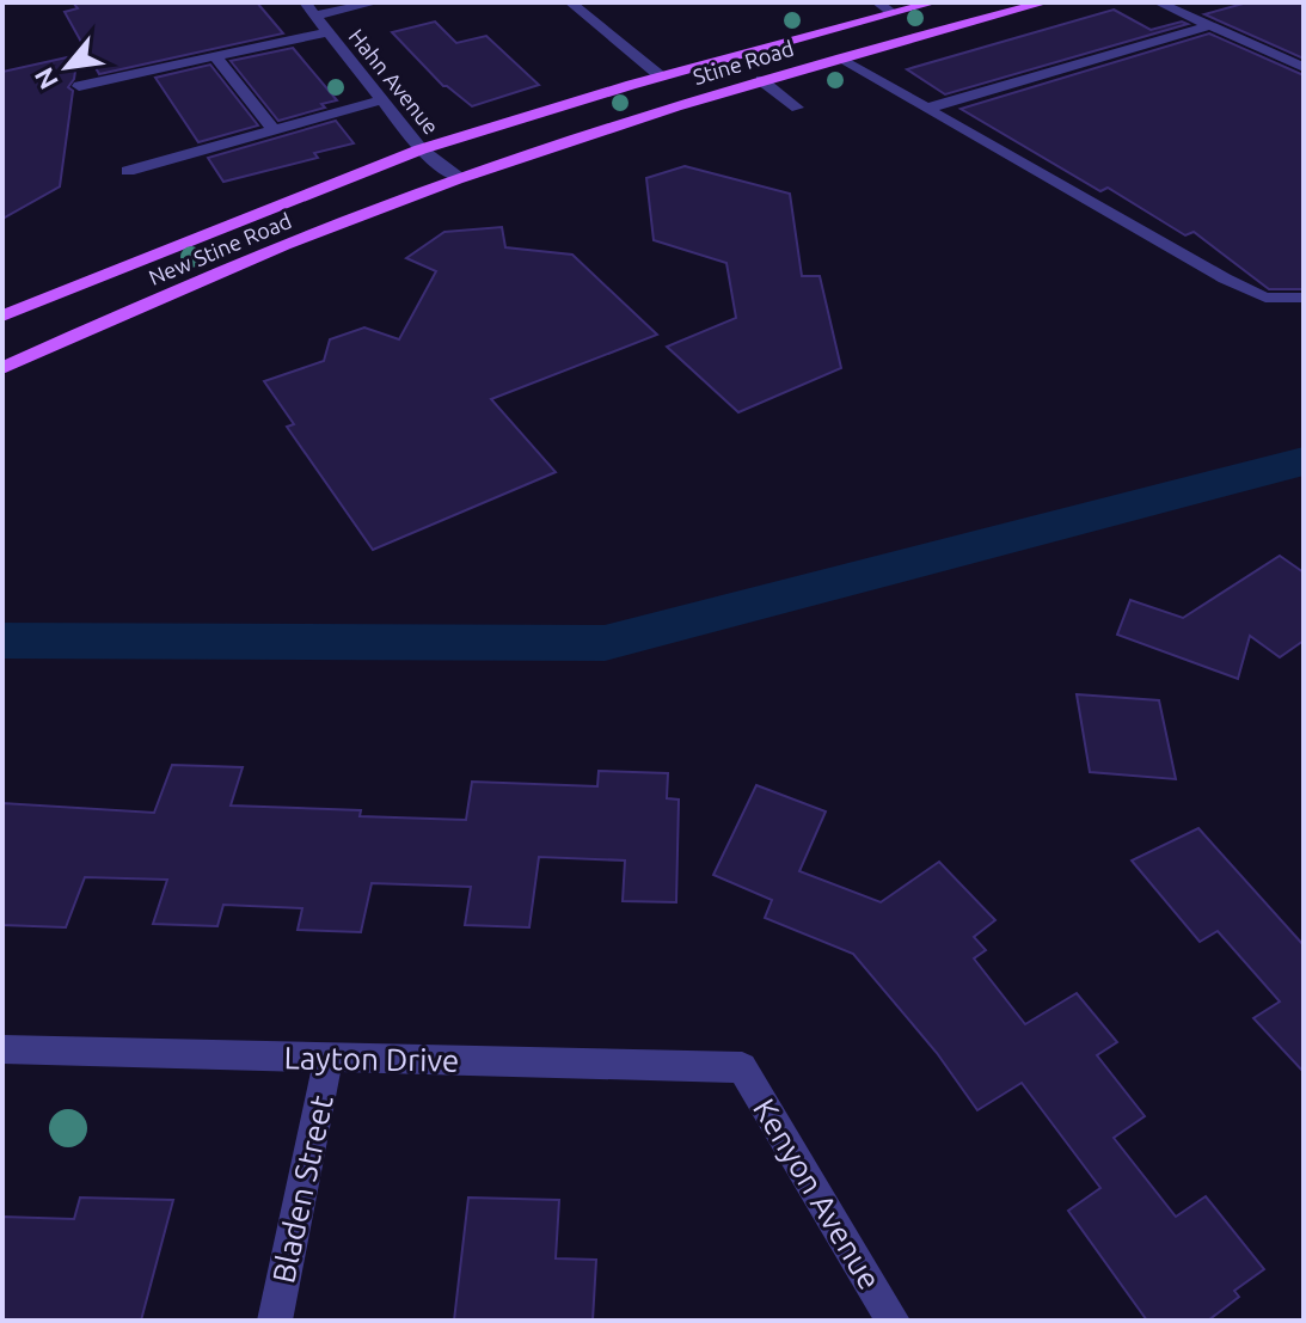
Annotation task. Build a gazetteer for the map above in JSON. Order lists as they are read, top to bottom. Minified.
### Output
{"streets":{"main road":["Stine Road","New Stine Road"],"street":["Hahn Avenue","Layton Drive","Bladen Street","Kenyon Avenue"]},"crossings":[["Stine Road","Hahn Avenue"],["Stine Road","New Stine Road"],["Hahn Avenue","New Stine Road"],["Layton Drive","Bladen Street"],["Layton Drive","Kenyon Avenue"]],"north":"bottom left"}
